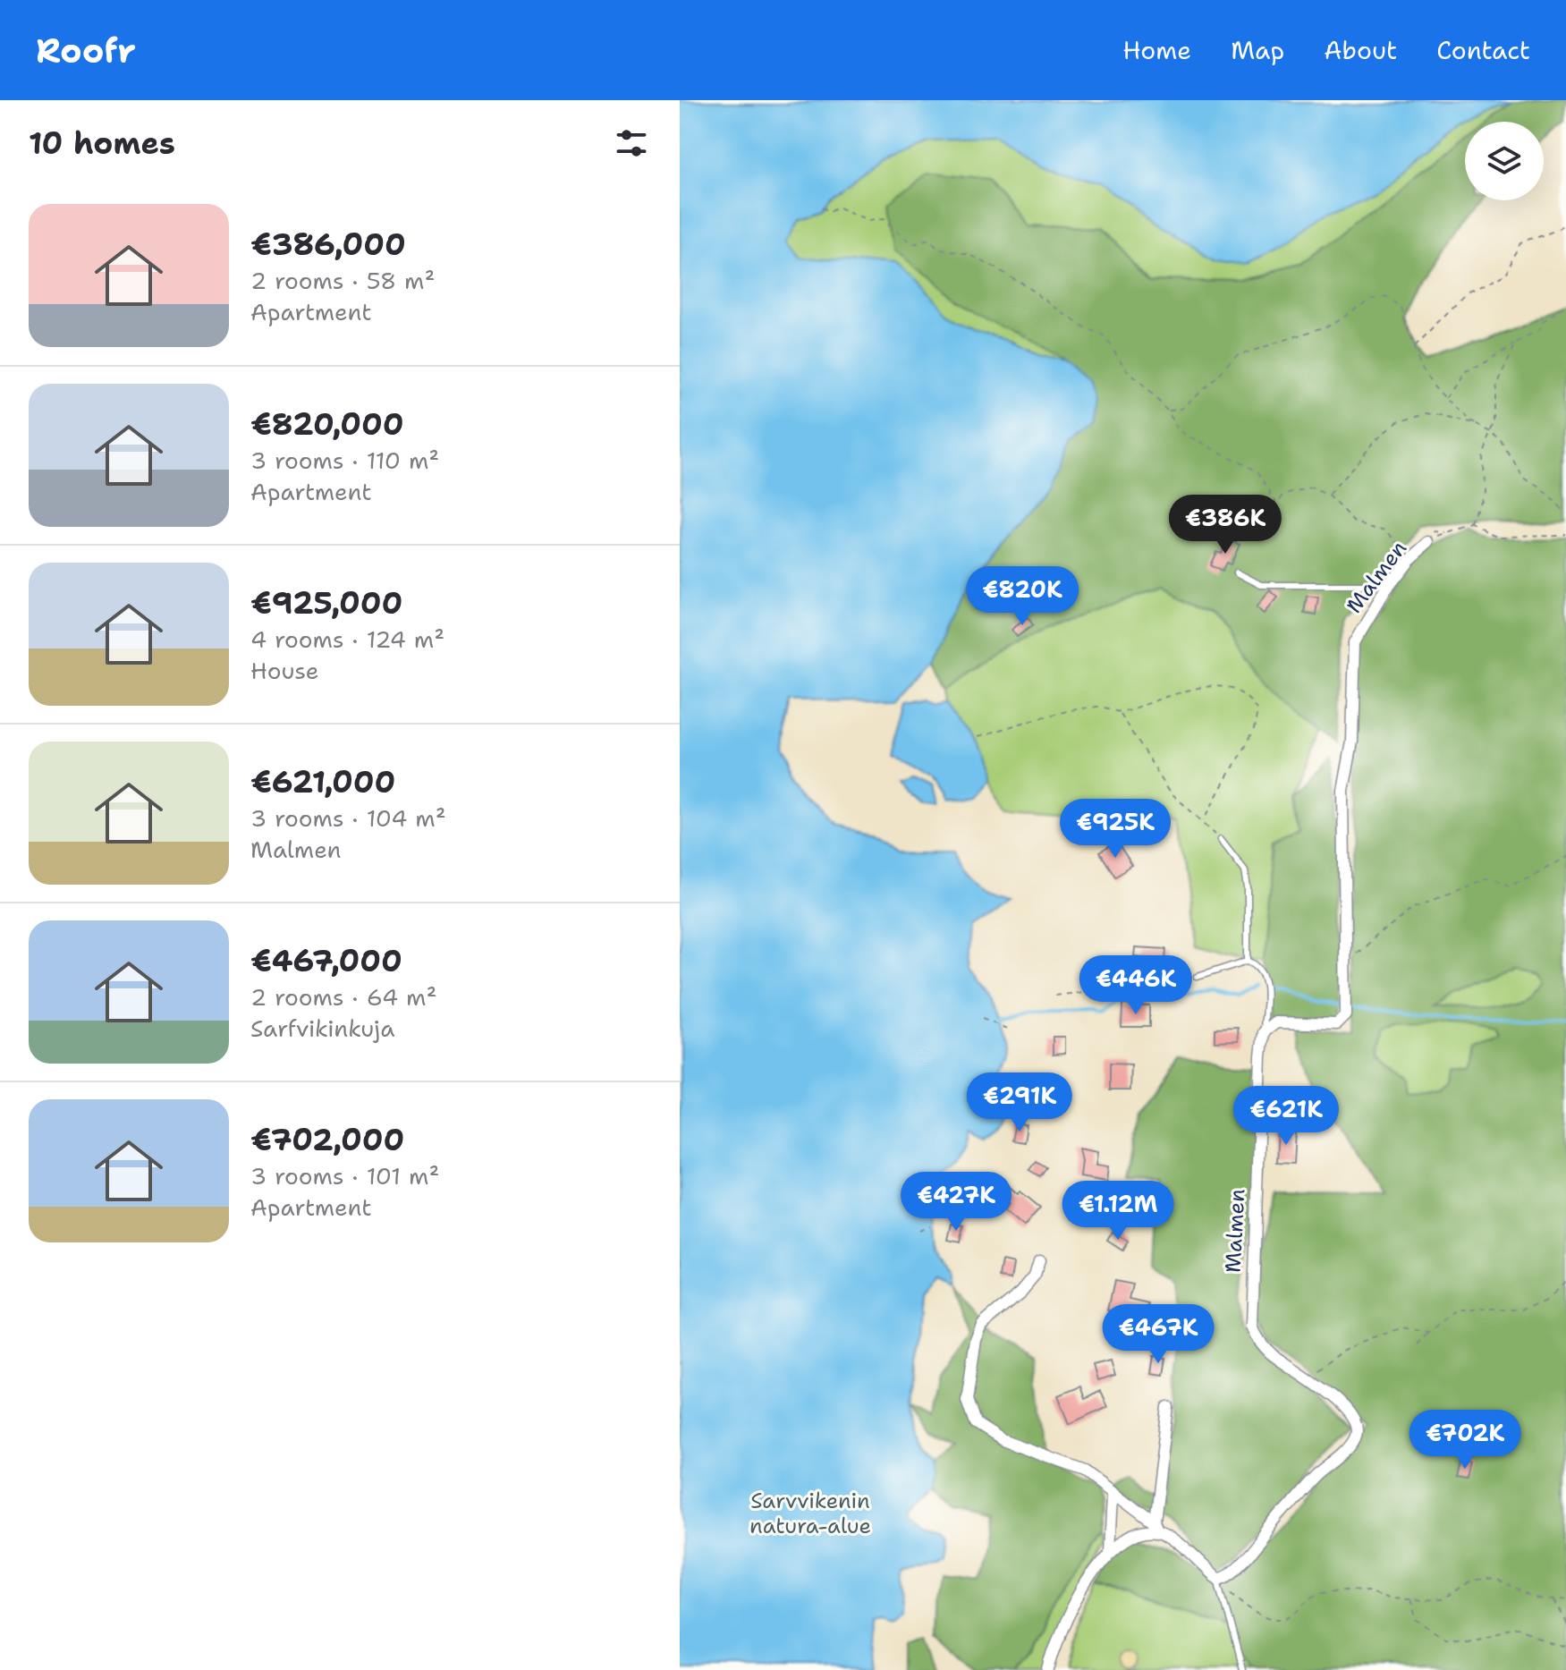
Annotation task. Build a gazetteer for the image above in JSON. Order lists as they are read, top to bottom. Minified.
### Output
{"streets":{"street":["Malmen"]},"parks":["Sarvvikenin natura-alue"],"page":{"header":"Roofr","nav":["Home","Map","About","Contact"],"heading":"10 homes","list":[{"name":"€386,000","note":"2 rooms · 58 m² · Apartment"},{"name":"€820,000","note":"3 rooms · 110 m² · Apartment"},{"name":"€925,000","note":"4 rooms · 124 m² · House"},{"name":"€621,000","note":"3 rooms · 104 m² · Malmen"},{"name":"€467,000","note":"2 rooms · 64 m² · Sarfvikinkuja"},{"name":"€702,000","note":"3 rooms · 101 m² · Apartment"}],"price":["€386K","€820K","€925K","€446K","€291K","€621K","€427K","€1.12M","€467K","€702K"]}}
